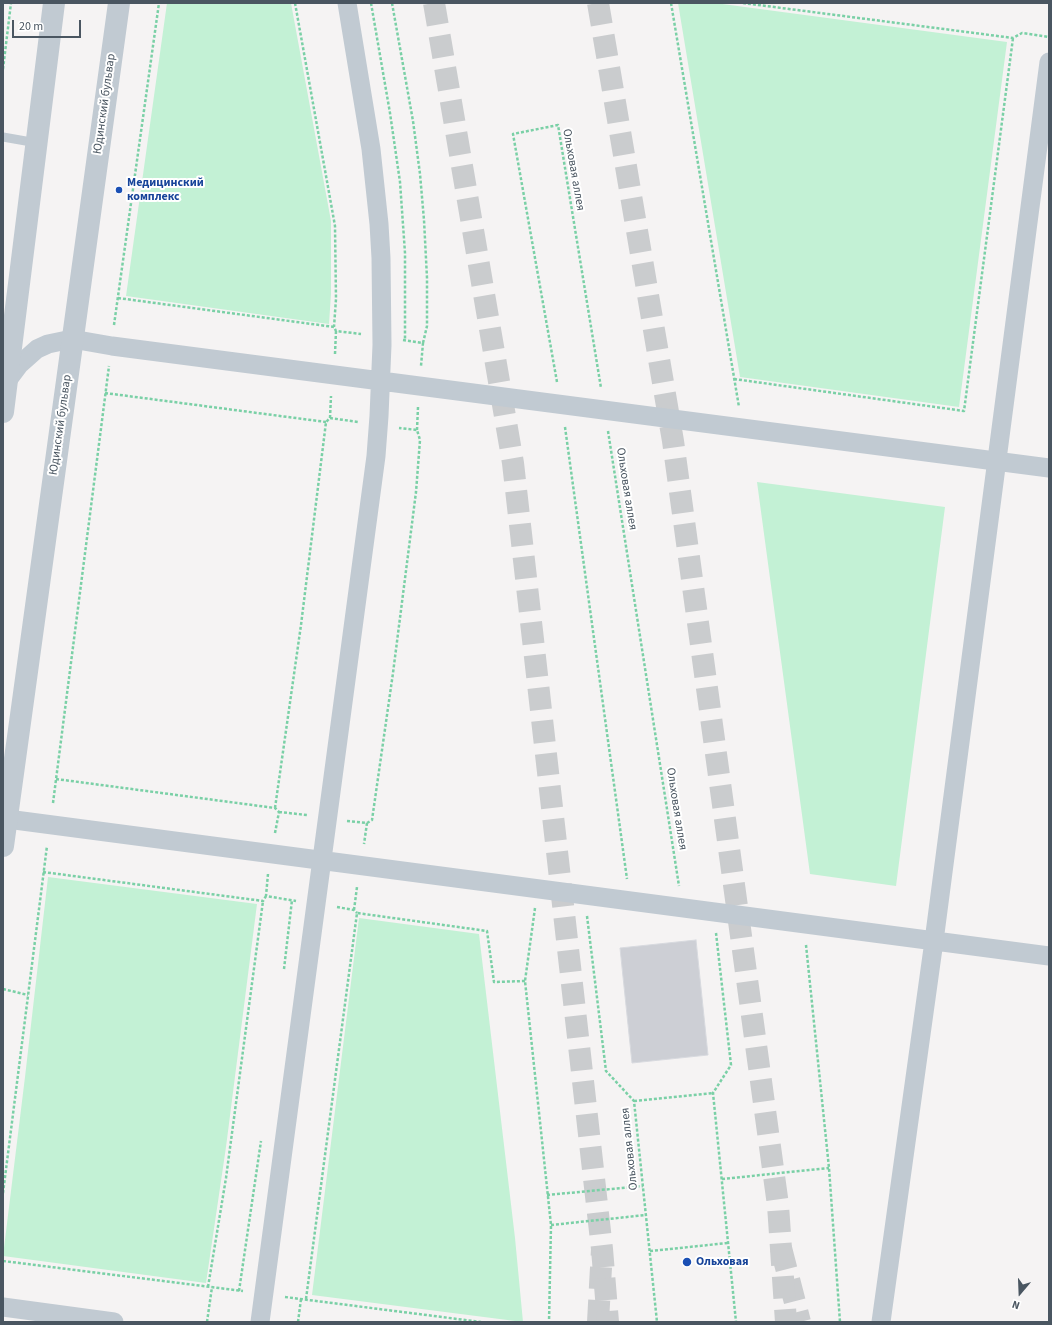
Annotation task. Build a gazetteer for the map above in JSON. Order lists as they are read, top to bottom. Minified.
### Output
{"streets":{"street":["Юдинский бульвар"],"path":["Ольховая аллея"]},"places":["Медицинский комплекс","Ольховая"],"scale_bar":"20 m","north":"bottom"}
